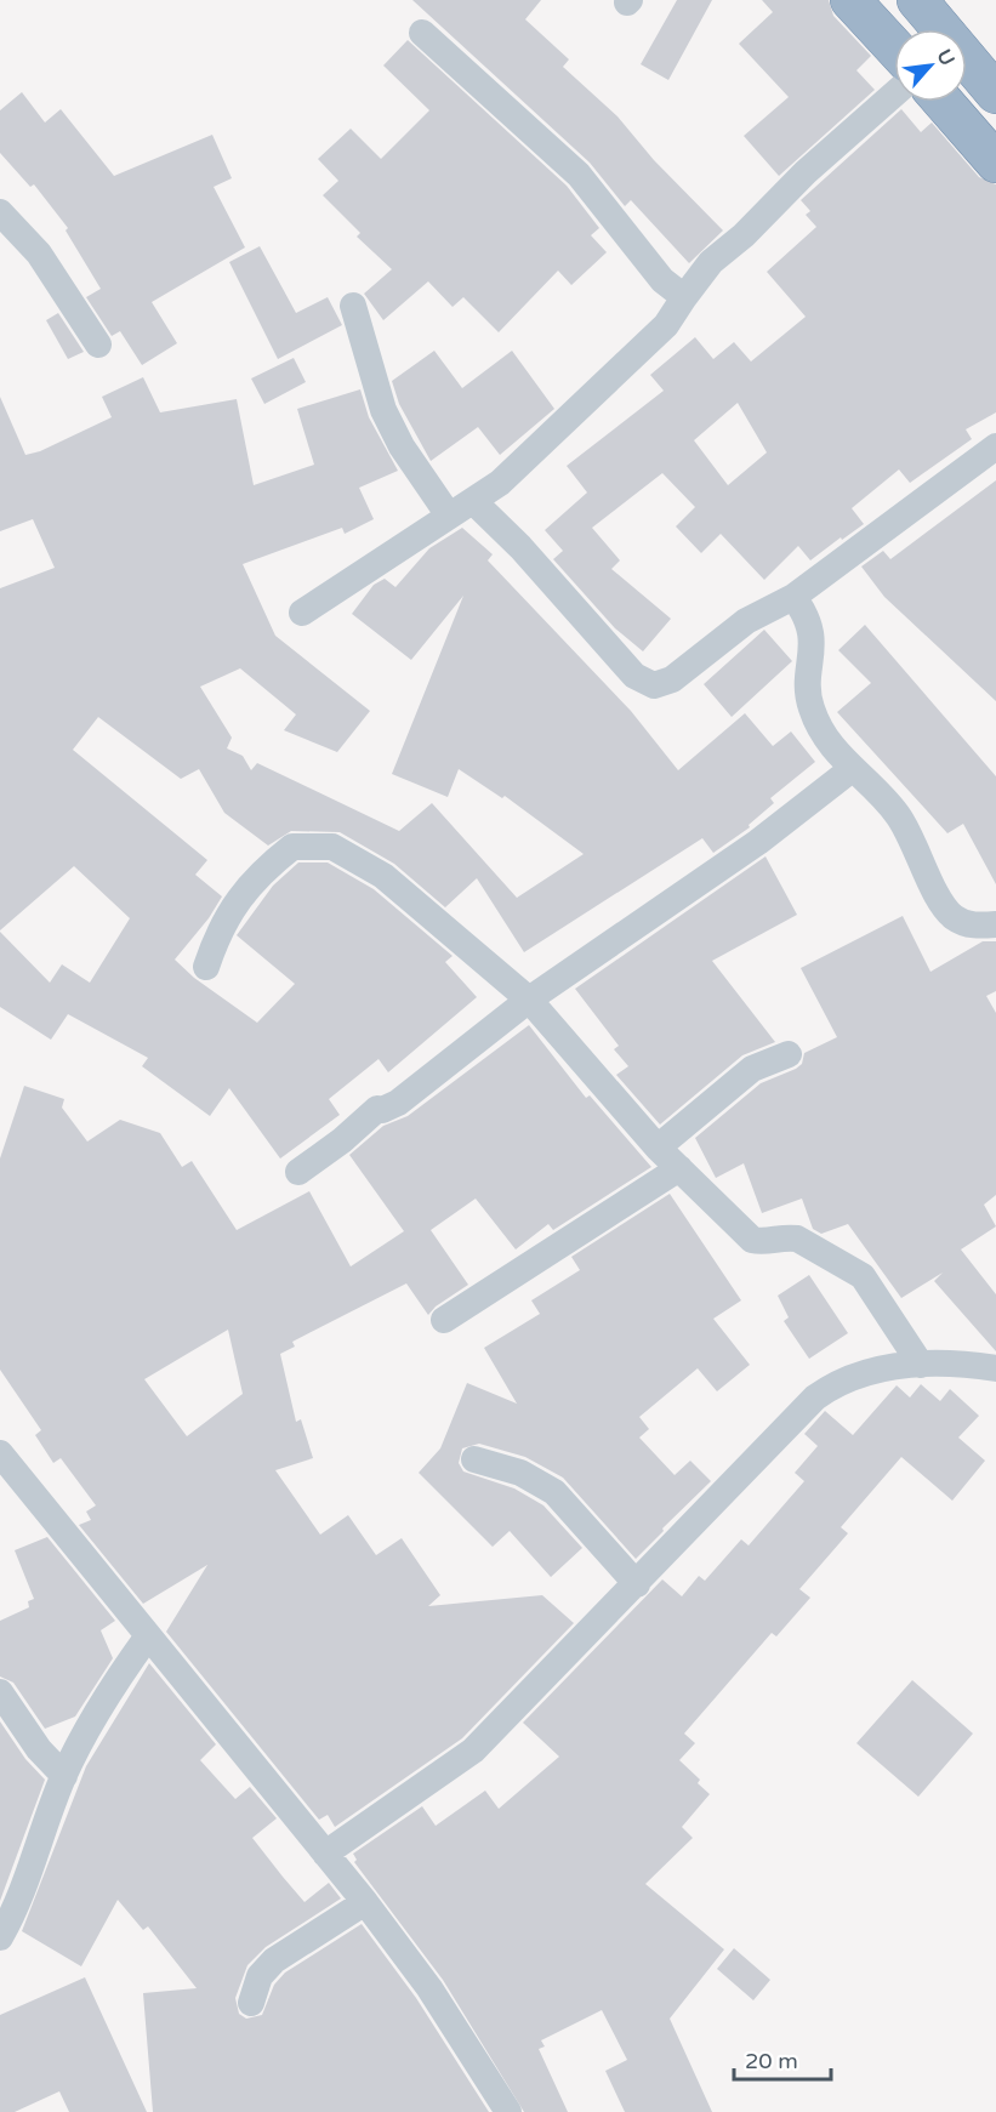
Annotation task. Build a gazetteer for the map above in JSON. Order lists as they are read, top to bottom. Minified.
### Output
{"scale_bar":"20 m","north":"top right"}
